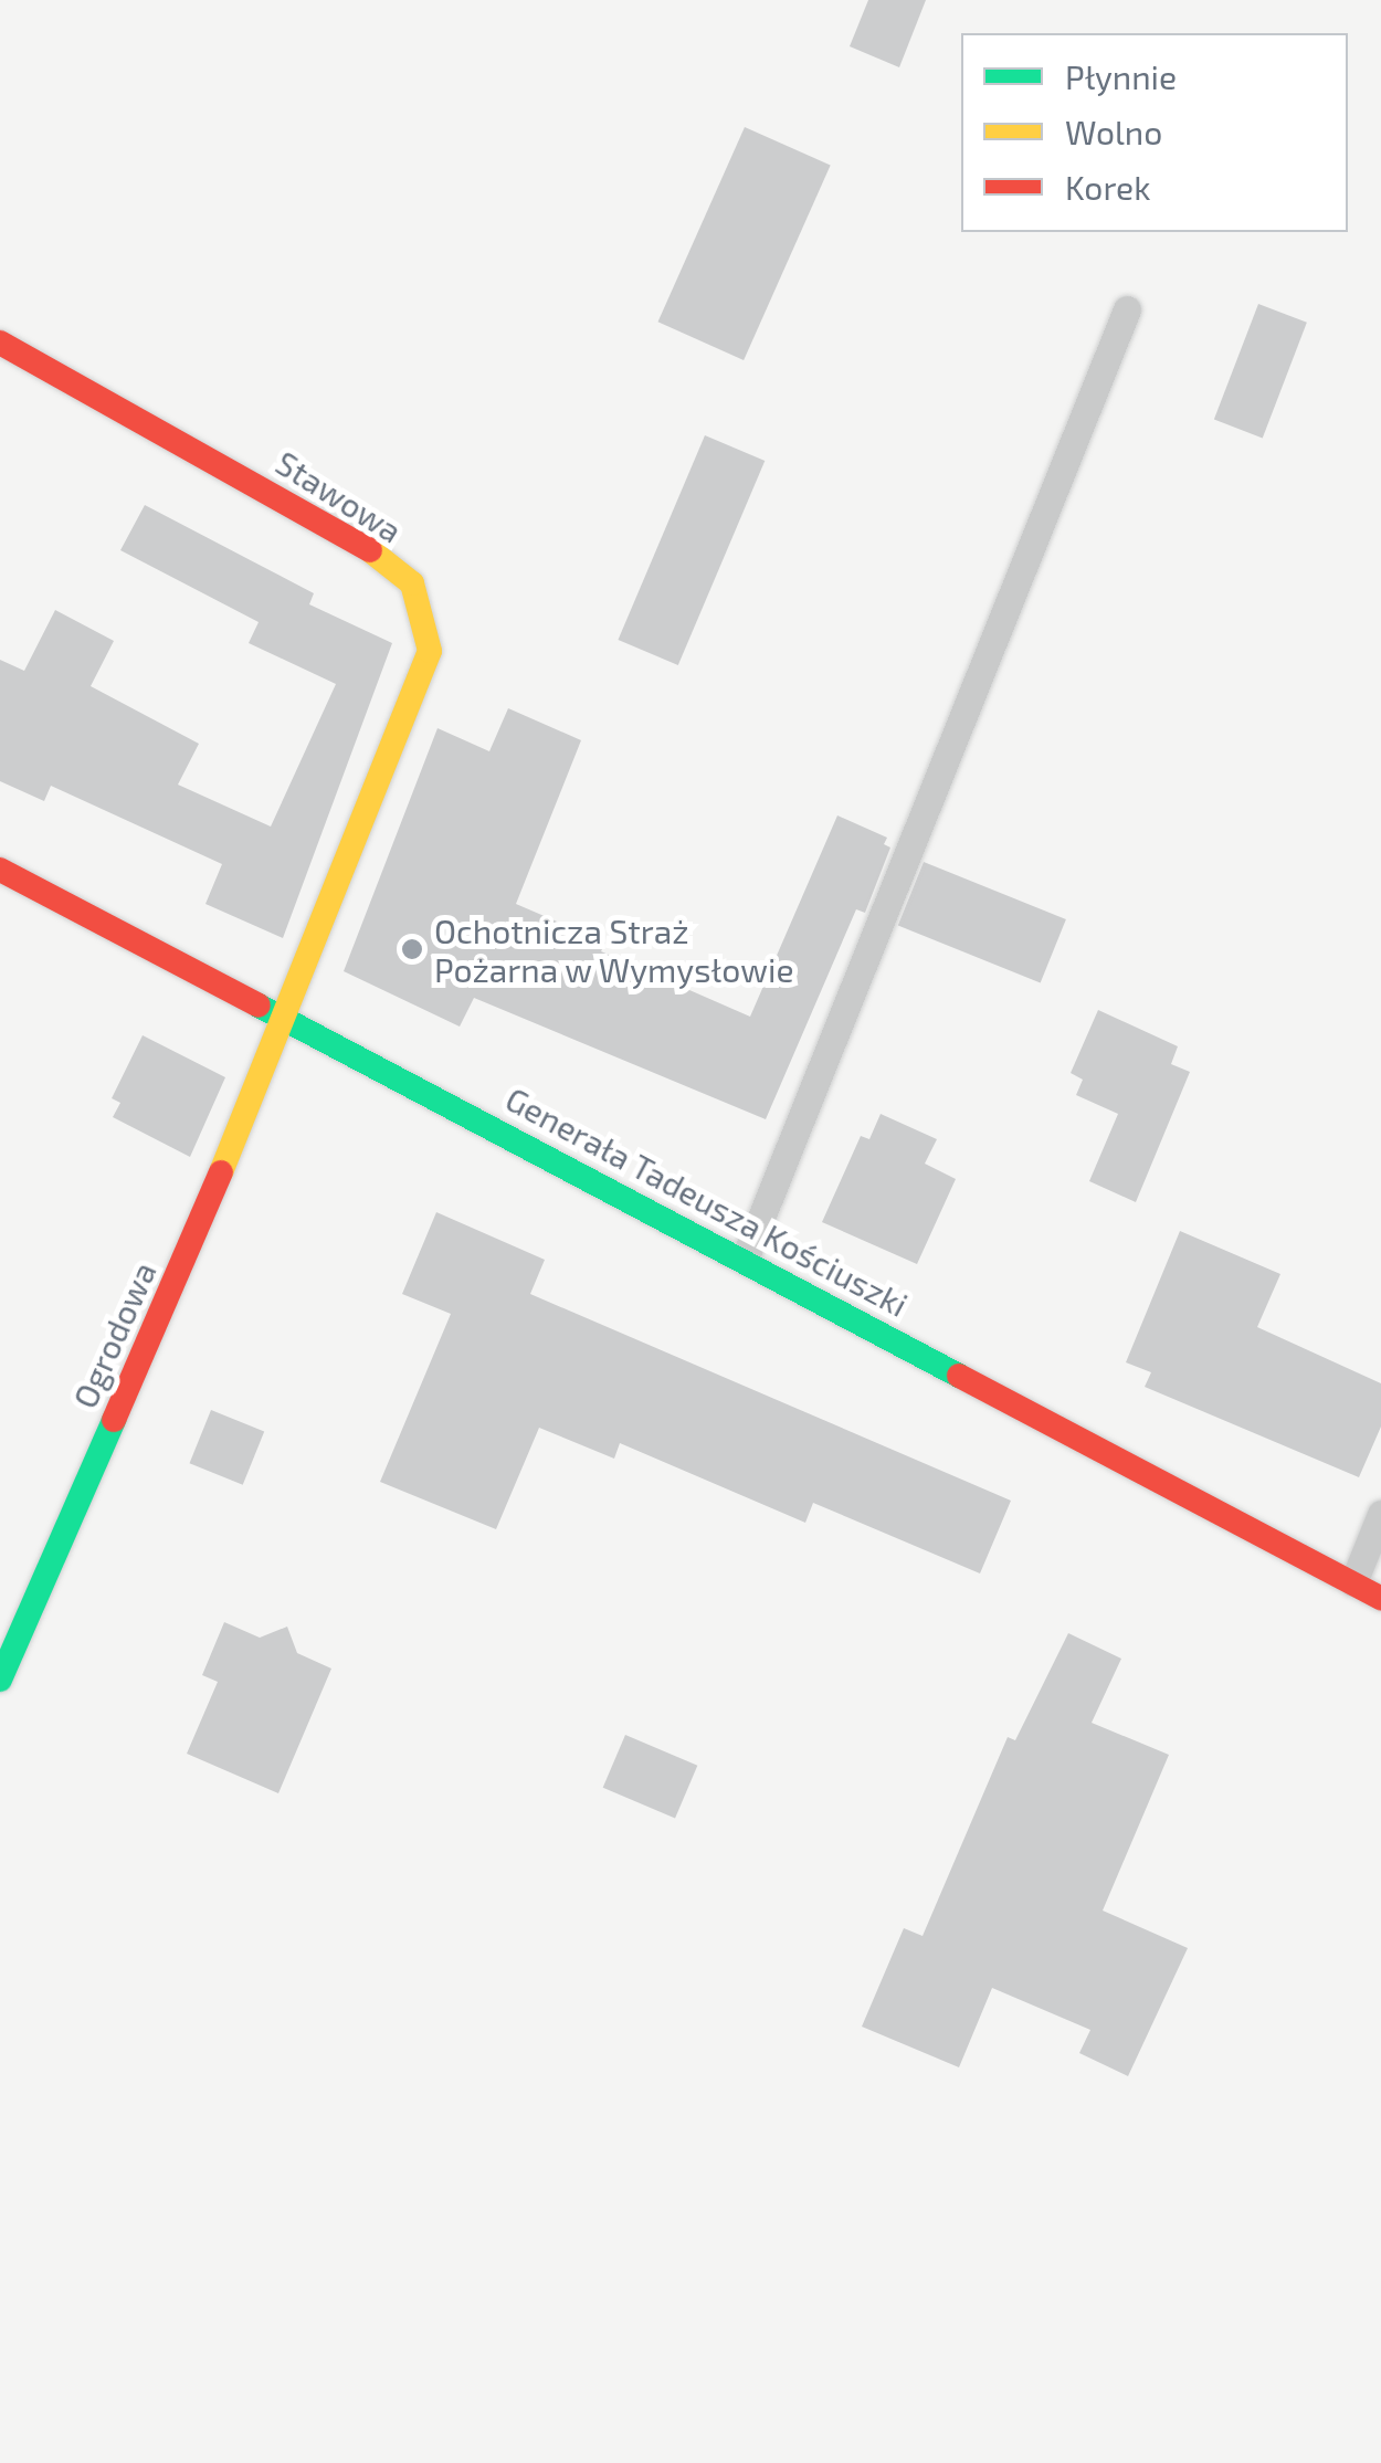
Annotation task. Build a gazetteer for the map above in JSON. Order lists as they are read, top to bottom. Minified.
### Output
{"streets":{"street":["Stawowa","Generała Tadeusza Kościuszki","Ogrodowa"]},"crossings":[["Stawowa","Generała Tadeusza Kościuszki"],["Stawowa","Ogrodowa"],["Generała Tadeusza Kościuszki","Ogrodowa"]],"places":["Ochotnicza Straż Pożarna w Wymysłowie"],"legend":["Płynnie","Wolno","Korek"]}
